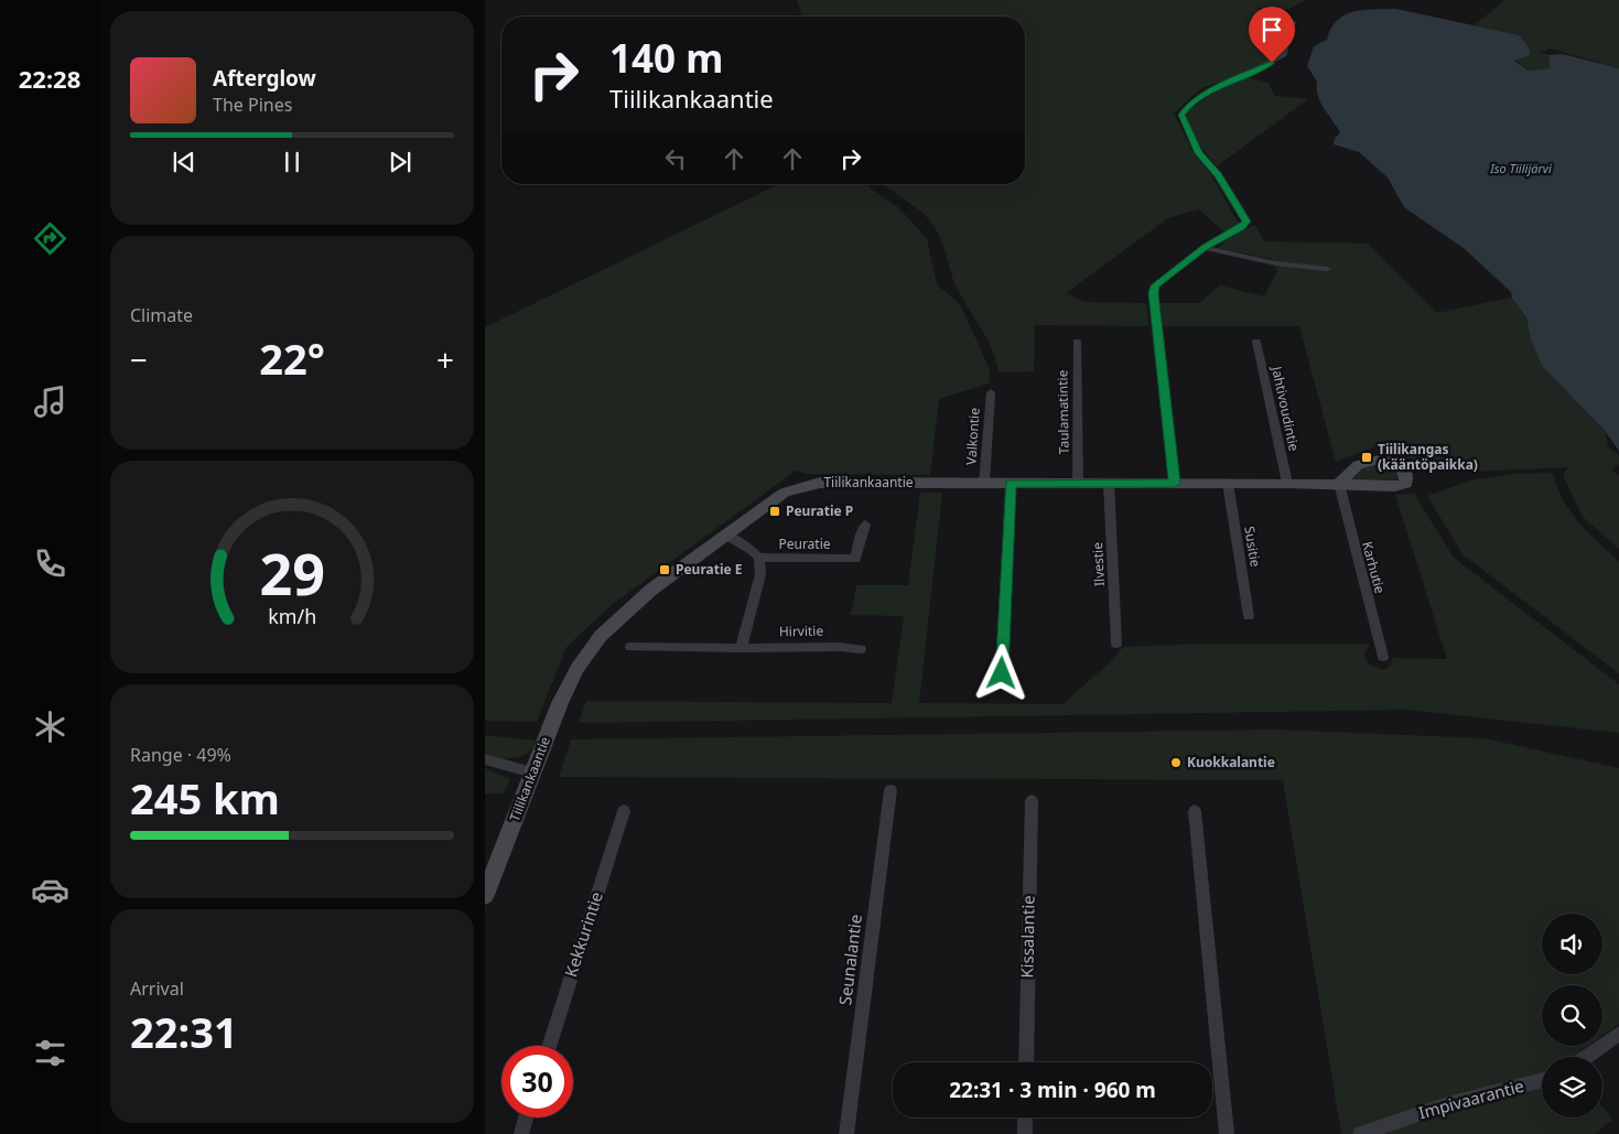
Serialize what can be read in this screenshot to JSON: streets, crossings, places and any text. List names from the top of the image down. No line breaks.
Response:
{"streets":{"street":["Jahtivoudintie","Taulamatintie","Valkontie","Tiilikankaantie","Peuratie","Susitie","Ilvestie","Karhutie","Hirvitie","Kekkurintie","Kissalantie","Seunalantie","Impivaarantie"]},"crossings":[["Jahtivoudintie","Tiilikankaantie"],["Taulamatintie","Tiilikankaantie"],["Valkontie","Tiilikankaantie"],["Tiilikankaantie","Peuratie"],["Tiilikankaantie","Susitie"],["Tiilikankaantie","Ilvestie"],["Tiilikankaantie","Karhutie"]],"water":["Iso Tiilijärvi"],"places":{"transit":["Tiilikangas (kääntöpaikka)","Peuratie P","Peuratie E"],"other":["Kuokkalantie"]},"page":{"tabs":"22:28","turn":["140 m","Tiilikankaantie"],"song":["Afterglow","The Pines"],"tile":["Climate",["Range · 49%","245 km"],["Arrival","22:31"]],"heat":["−","22°","+"],"limit":"30","trip":"22:31 · 3 min · 960 m","gauge":["29","km/h"]}}
